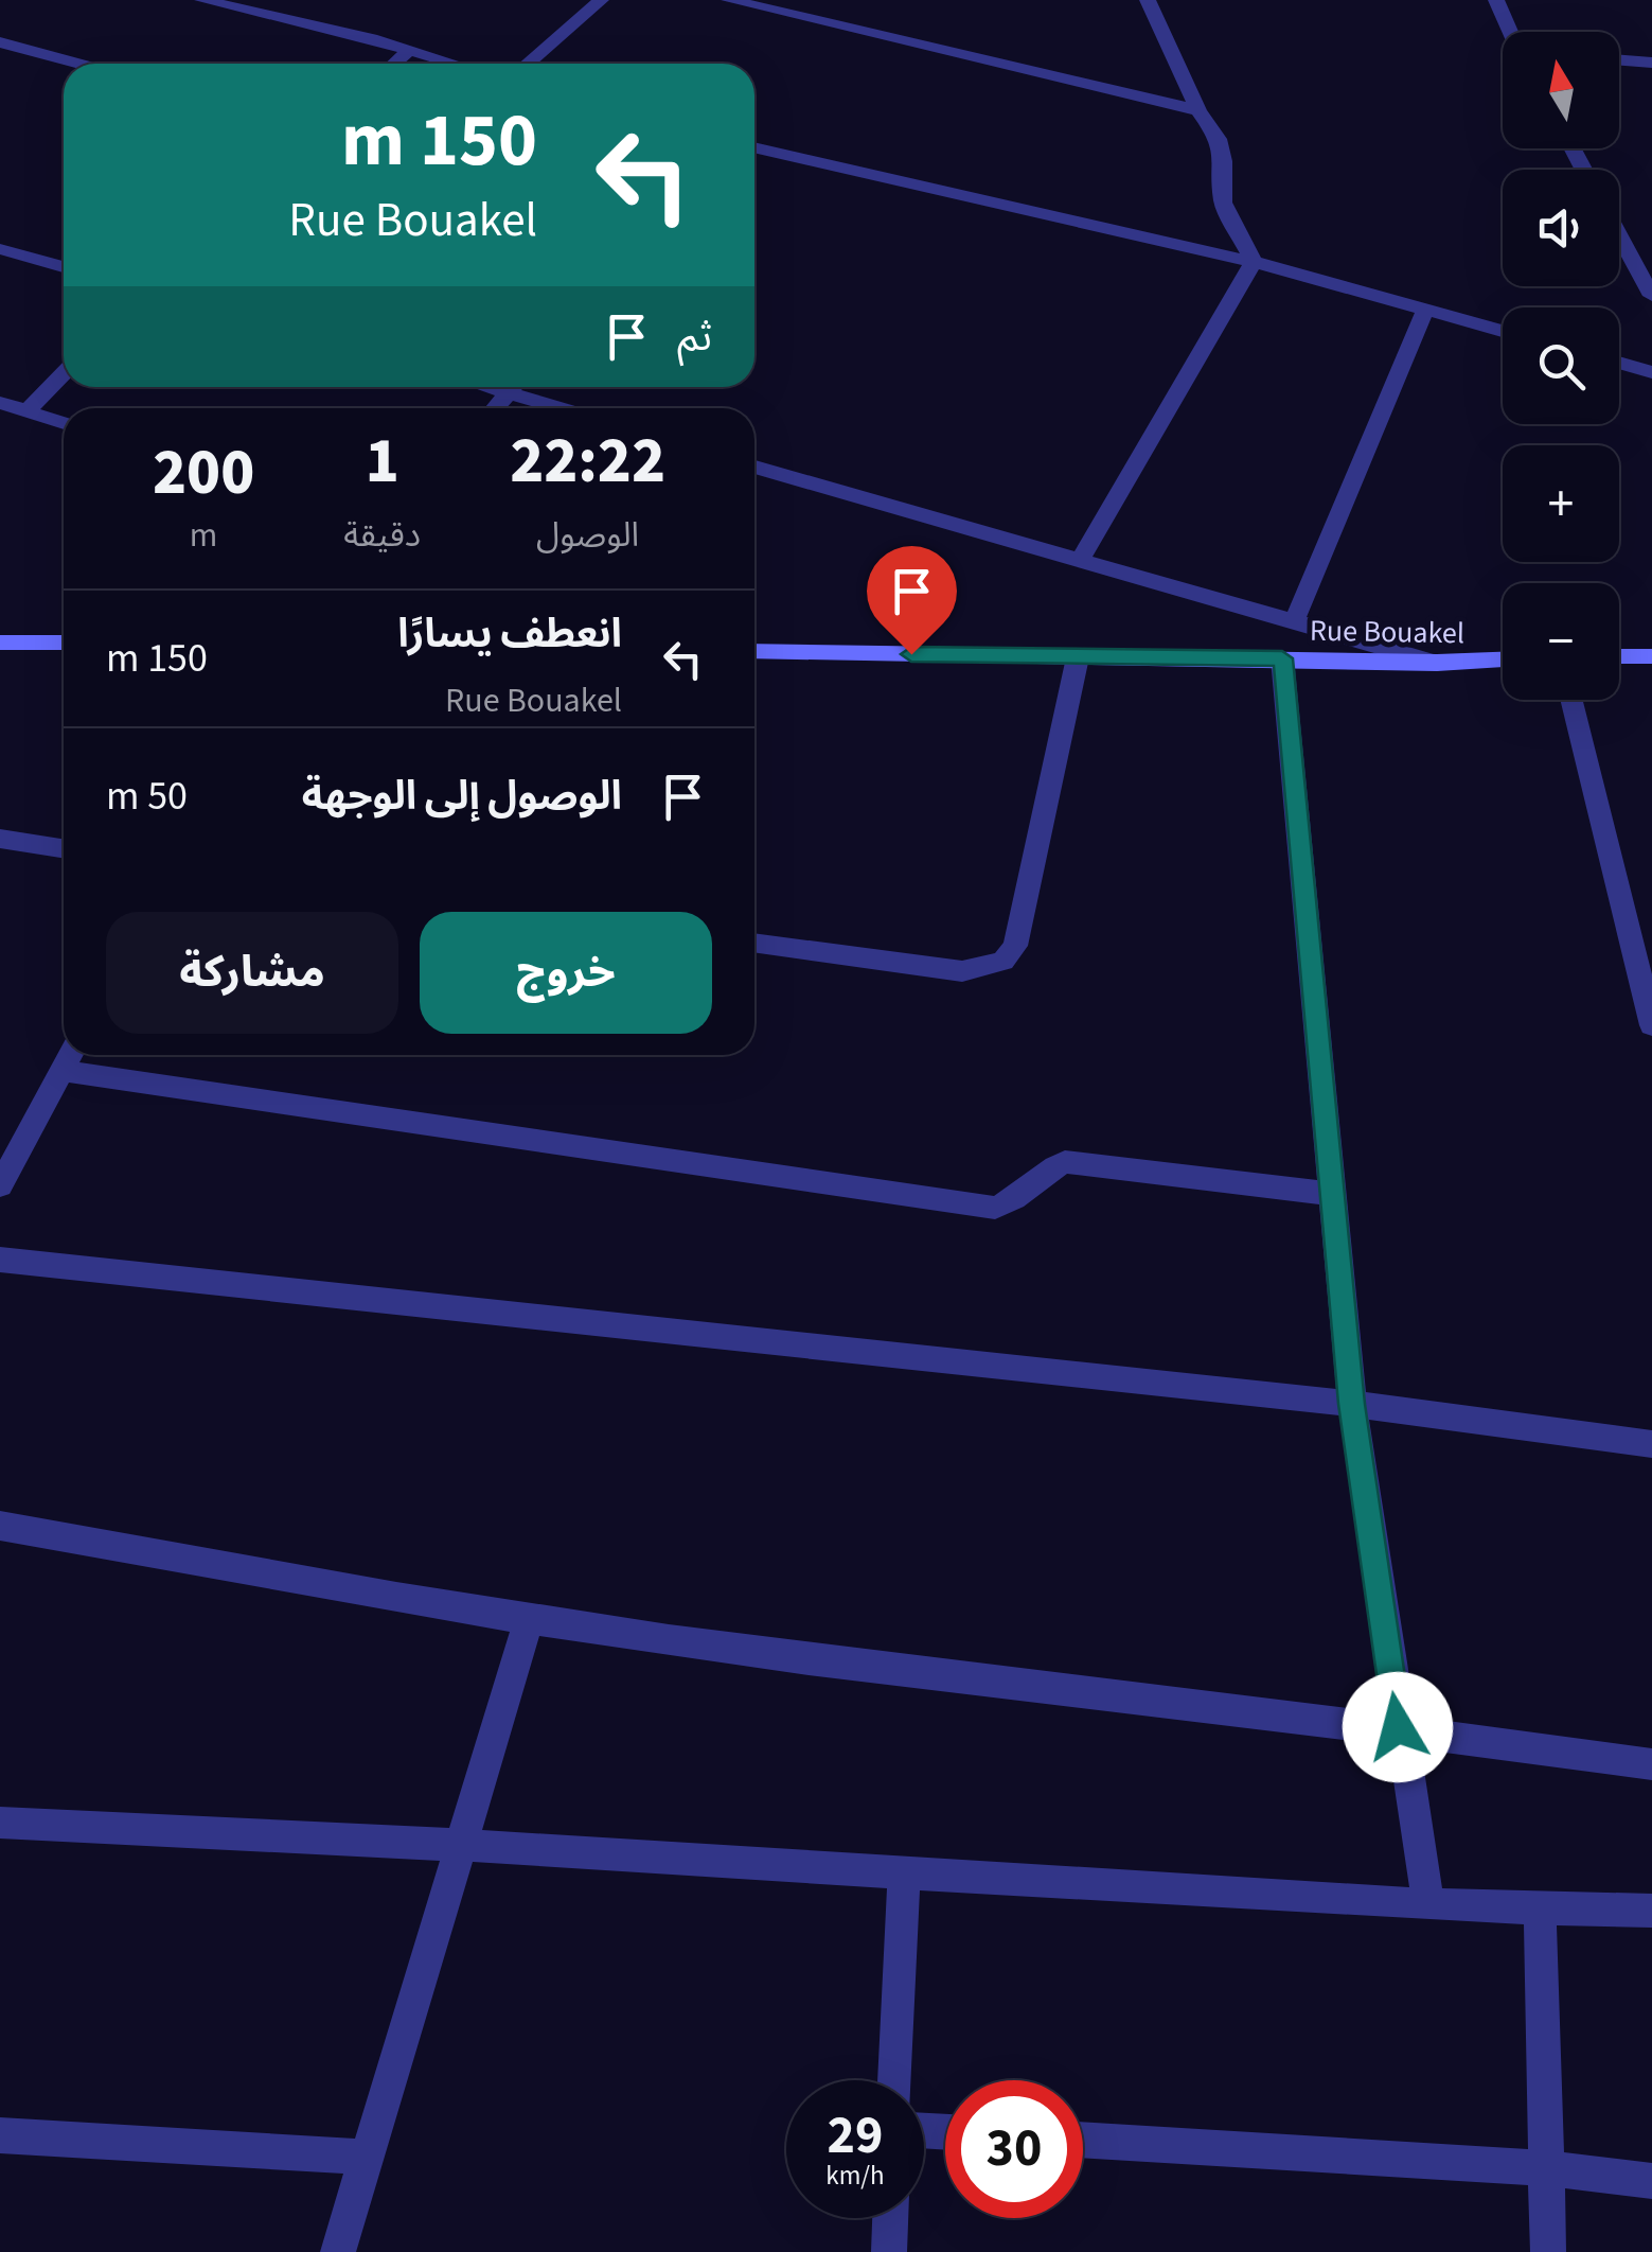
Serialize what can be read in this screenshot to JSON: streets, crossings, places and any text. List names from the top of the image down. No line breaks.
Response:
{"streets":{"main road":["Rue Bouakel"]},"north":"top","page":{"map_buttons":["+","−"],"turn":["150 m","Rue Bouakel"],"then":"ثم","eta":["22:22","الوصول","1","دقيقة","200","m"],"list":[{"name":"انعطف يسارًا","note":"Rue Bouakel","value":"150 m"},{"name":"الوصول إلى الوجهة","value":"50 m"}],"buttons":["خروج","مشاركة"],"speed":"29 km/h","limit":"30"}}
